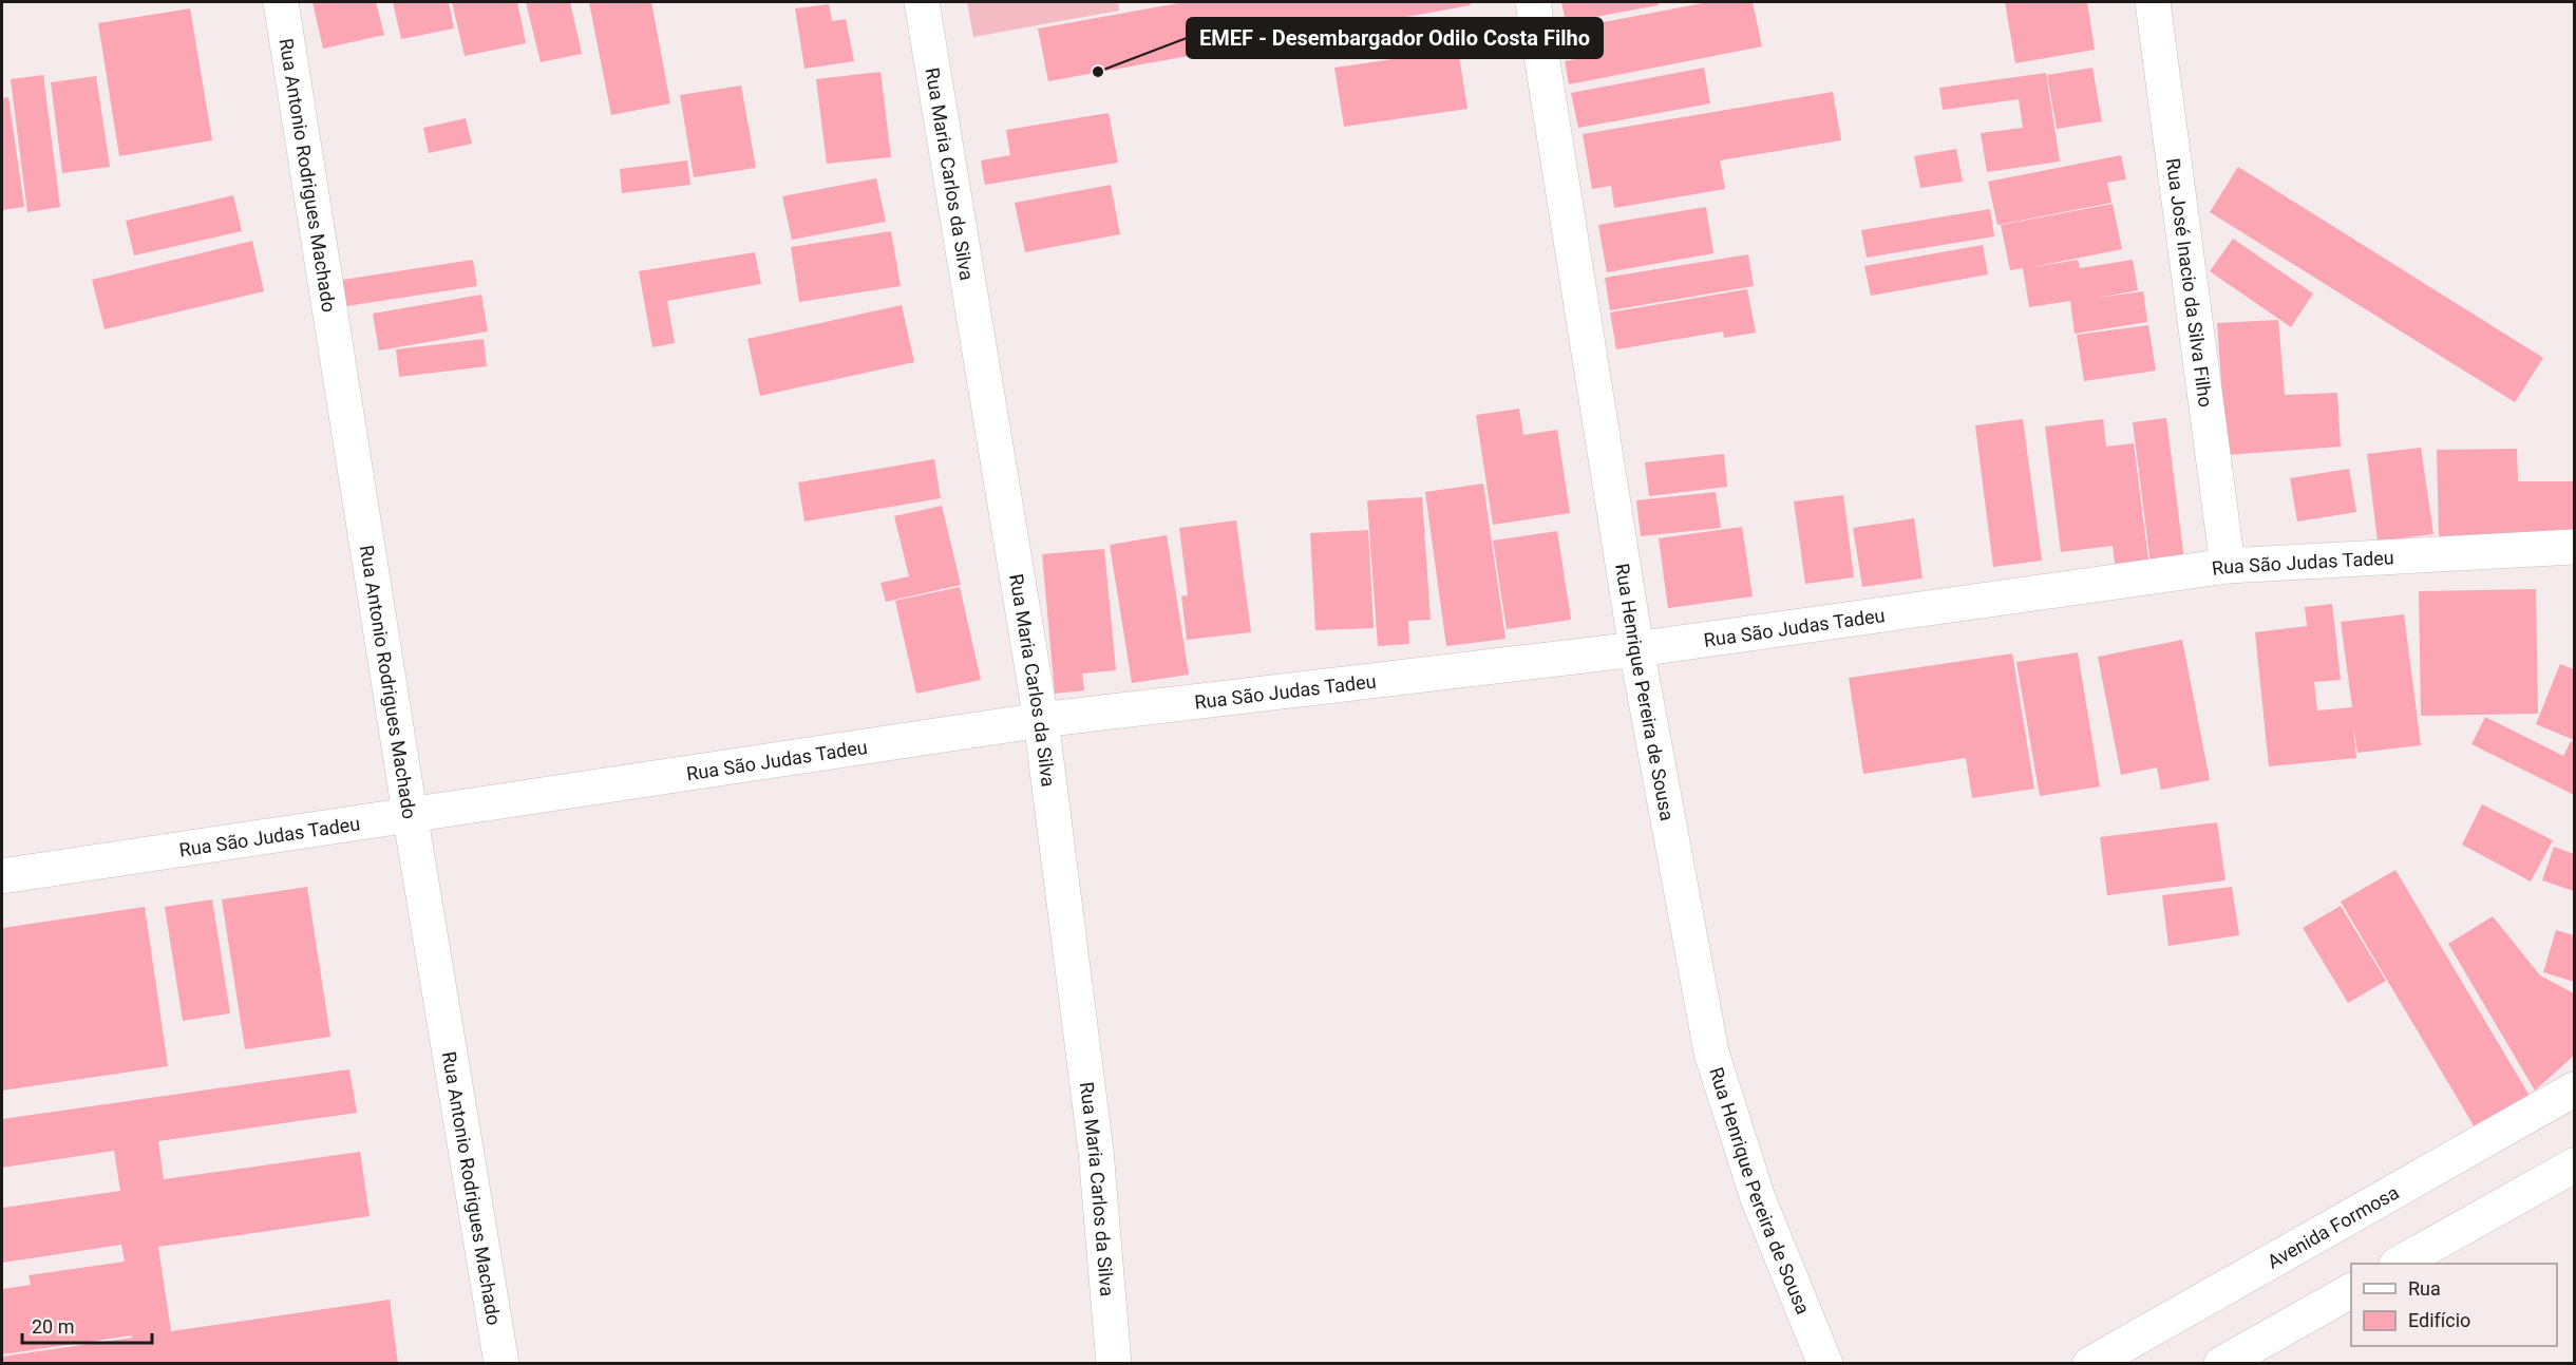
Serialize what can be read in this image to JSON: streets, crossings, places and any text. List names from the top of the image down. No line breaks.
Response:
{"streets":{"street":["Rua Maria Carlos da Silva","Rua Antonio Rodrigues Machado","Rua José Inacio da Silva Filho","Rua São Judas Tadeu","Rua Henrique Pereira de Sousa","Avenida Formosa"]},"crossings":[["Rua Maria Carlos da Silva","Rua São Judas Tadeu"],["Rua Antonio Rodrigues Machado","Rua São Judas Tadeu"],["Rua José Inacio da Silva Filho","Rua São Judas Tadeu"],["Rua São Judas Tadeu","Rua Henrique Pereira de Sousa"]],"places":["EMEF - Desembargador Odilo Costa Filho"],"legend":["Rua","Edifício"],"scale_bar":"20 m"}
